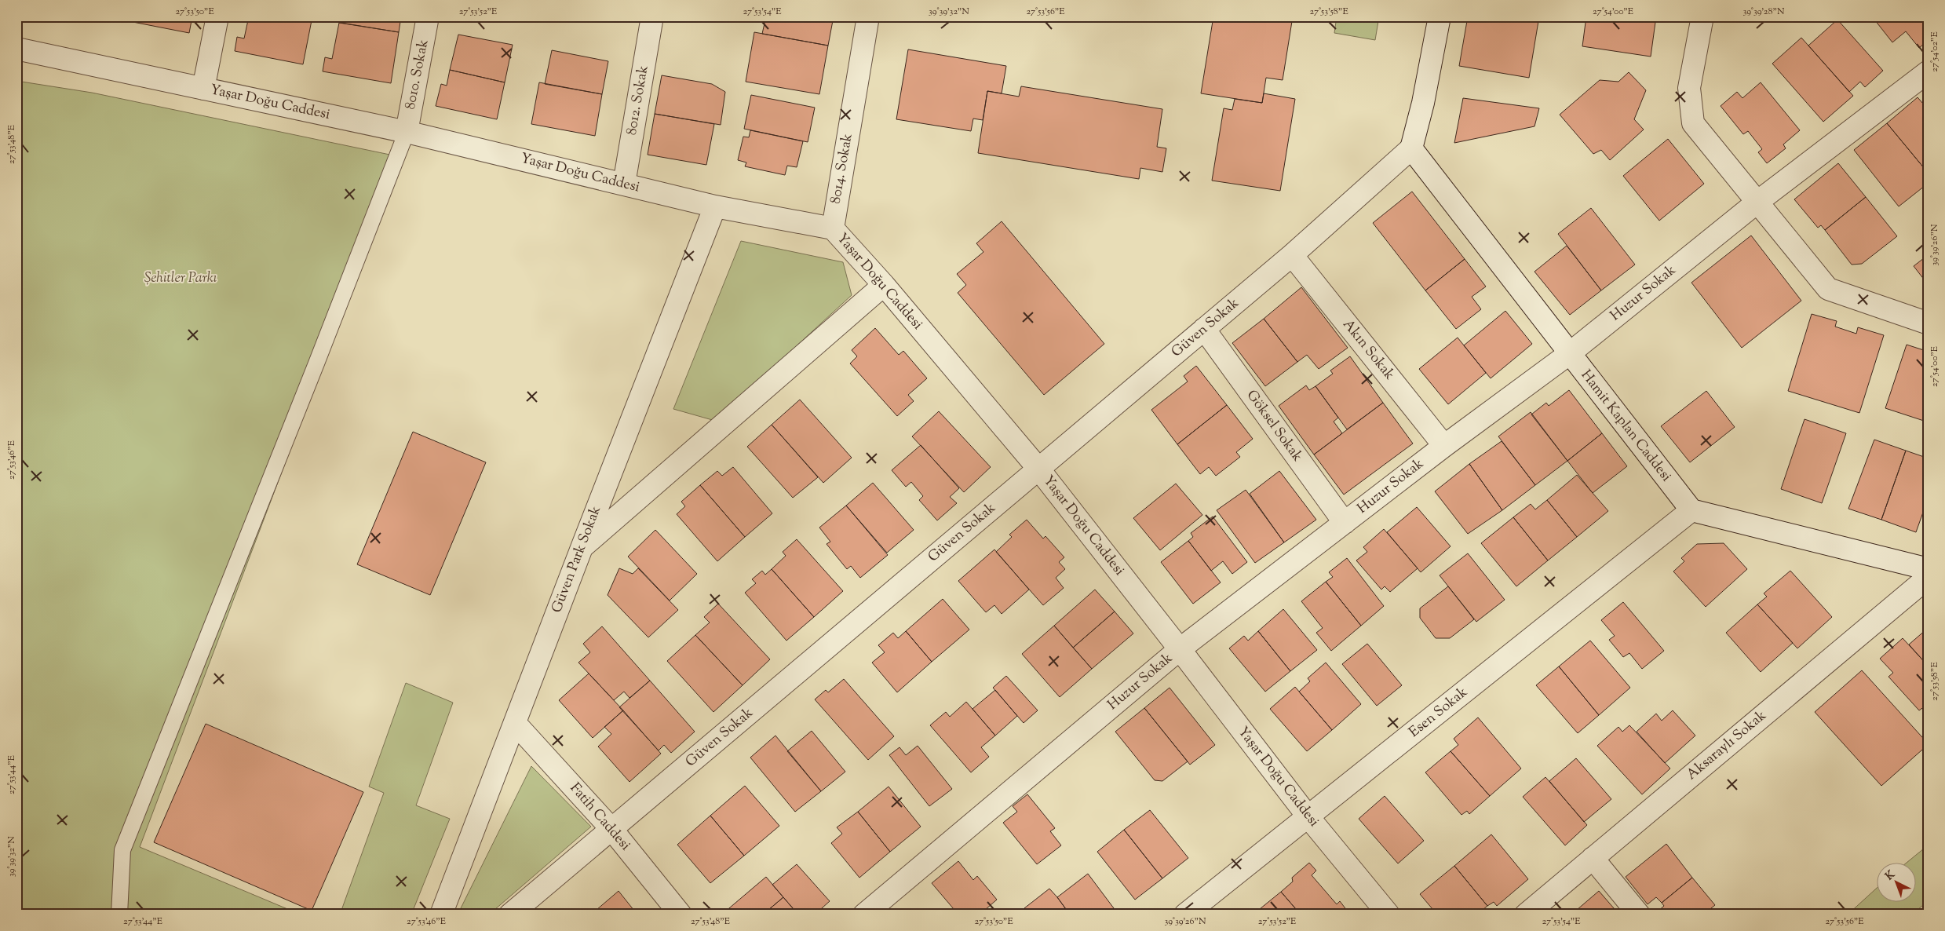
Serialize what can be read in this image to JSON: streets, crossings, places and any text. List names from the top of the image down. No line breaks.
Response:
{"streets":{"street":["8010. Sokak","8012. Sokak","Yaşar Doğu Caddesi","8014. Sokak","Huzur Sokak","Güven Sokak","Akın Sokak","Göksel Sokak","Hamit Kaplan Caddesi","Güven Park Sokak","Esen Sokak","Aksaraylı Sokak","Fatih Caddesi"]},"crossings":[["8010. Sokak","Yaşar Doğu Caddesi"],["8012. Sokak","Yaşar Doğu Caddesi"],["Yaşar Doğu Caddesi","8014. Sokak"],["Yaşar Doğu Caddesi","Huzur Sokak"],["Yaşar Doğu Caddesi","Güven Sokak"],["Yaşar Doğu Caddesi","Güven Park Sokak"],["Yaşar Doğu Caddesi","Esen Sokak"],["Huzur Sokak","Akın Sokak"],["Huzur Sokak","Göksel Sokak"],["Huzur Sokak","Hamit Kaplan Caddesi"],["Güven Sokak","Akın Sokak"],["Güven Sokak","Göksel Sokak"],["Güven Sokak","Hamit Kaplan Caddesi"],["Güven Sokak","Fatih Caddesi"],["Hamit Kaplan Caddesi","Esen Sokak"],["Güven Park Sokak","Fatih Caddesi"]],"parks":["Şehitler Parkı"],"north":"top left","coordinates":["27°53'50\"E","27°53'52\"E","27°53'54\"E","39°39'32\"N","27°53'56\"E","27°53'58\"E","27°54'00\"E","39°39'28\"N","27°54'02\"E","27°53'48\"E","39°39'26\"N","27°53'46\"E","27°53'44\"E"]}
